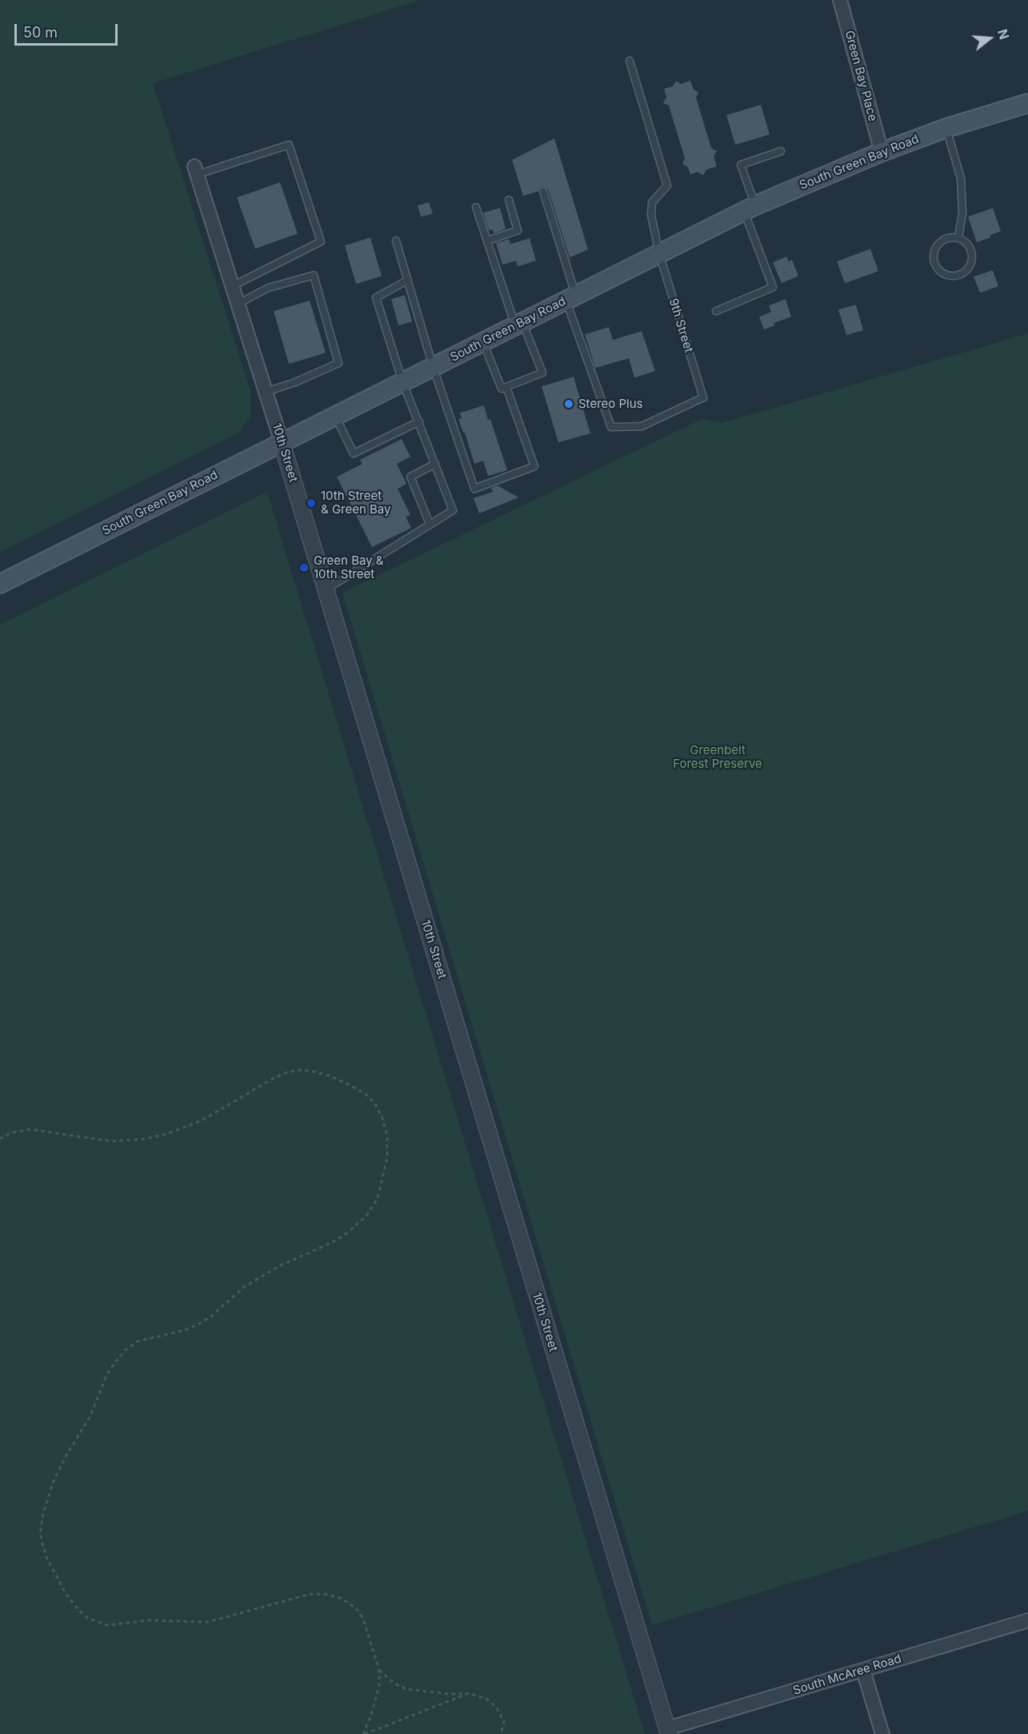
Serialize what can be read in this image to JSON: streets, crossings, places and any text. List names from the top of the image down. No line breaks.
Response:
{"streets":{"main road":["South Green Bay Road"],"street":["Green Bay Place","10th Street","South McAree Road"],"lane":["9th Street"]},"crossings":[["Green Bay Place","South Green Bay Road"],["South Green Bay Road","9th Street"],["South Green Bay Road","10th Street"],["10th Street","South McAree Road"]],"parks":["Greenbelt Forest Preserve"],"places":["Stereo Plus","10th Street & Green Bay","Green Bay & 10th Street"],"scale_bar":"50 m","north":"right"}
